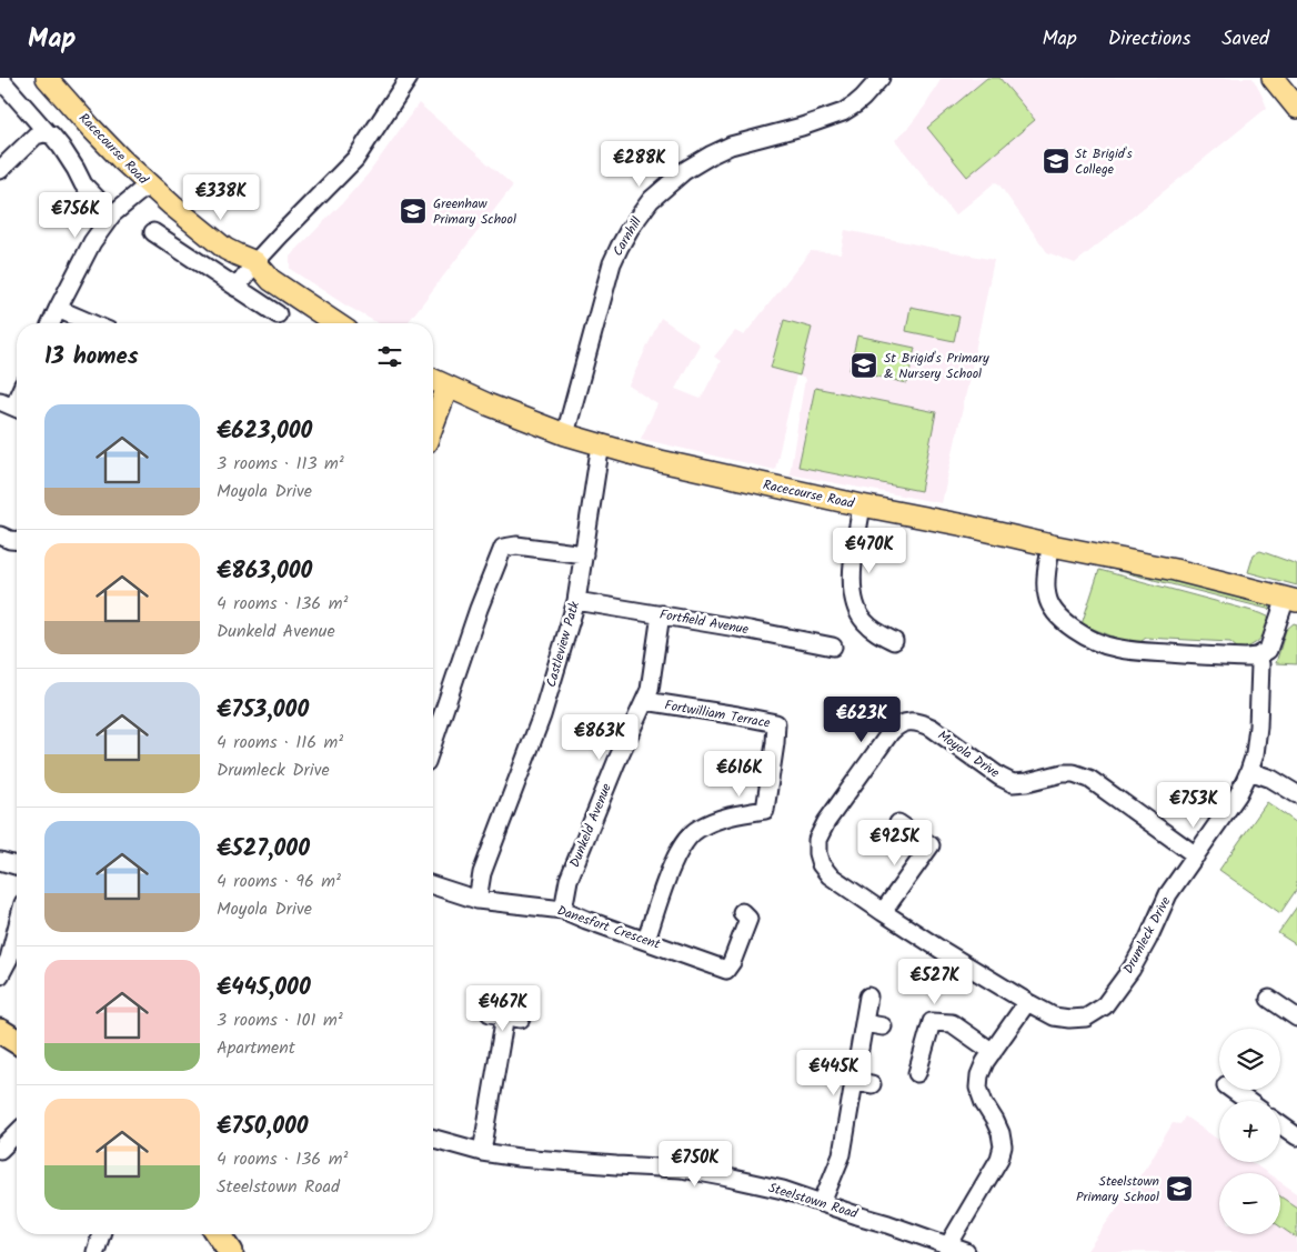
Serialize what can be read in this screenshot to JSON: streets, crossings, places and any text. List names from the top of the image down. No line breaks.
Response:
{"streets":{"main road":["Racecourse Road"],"street":["Carnhill","Fortfield Avenue","Castleview Patk","Fortwilliam Terrace","Moyola Drive","Dunkeld Avenue","Danesfort Crescent","Drumleck Drive","Steelstown Road"]},"crossings":[["Racecourse Road","Carnhill"],["Racecourse Road","Castleview Patk"],["Fortfield Avenue","Castleview Patk"],["Fortfield Avenue","Dunkeld Avenue"],["Castleview Patk","Danesfort Crescent"],["Fortwilliam Terrace","Dunkeld Avenue"],["Fortwilliam Terrace","Danesfort Crescent"],["Moyola Drive","Drumleck Drive"],["Dunkeld Avenue","Danesfort Crescent"]],"places":{"school or university":["St Brigid's College","Greenhaw Primary School","St Brigid's Primary & Nursery School","Steelstown Primary School"]},"page":{"header":"Map","nav":["Map","Directions","Saved"],"price":["€288K","€338K","€756K","€470K","€623K","€863K","€616K","€753K","€925K","€527K","€467K","€445K","€750K"],"heading":"13 homes","list":[{"name":"€623,000","note":"3 rooms · 113 m² · Moyola Drive"},{"name":"€863,000","note":"4 rooms · 136 m² · Dunkeld Avenue"},{"name":"€753,000","note":"4 rooms · 116 m² · Drumleck Drive"},{"name":"€527,000","note":"4 rooms · 96 m² · Moyola Drive"},{"name":"€445,000","note":"3 rooms · 101 m² · Apartment"},{"name":"€750,000","note":"4 rooms · 136 m² · Steelstown Road"}],"map_buttons":["+","−"]}}
